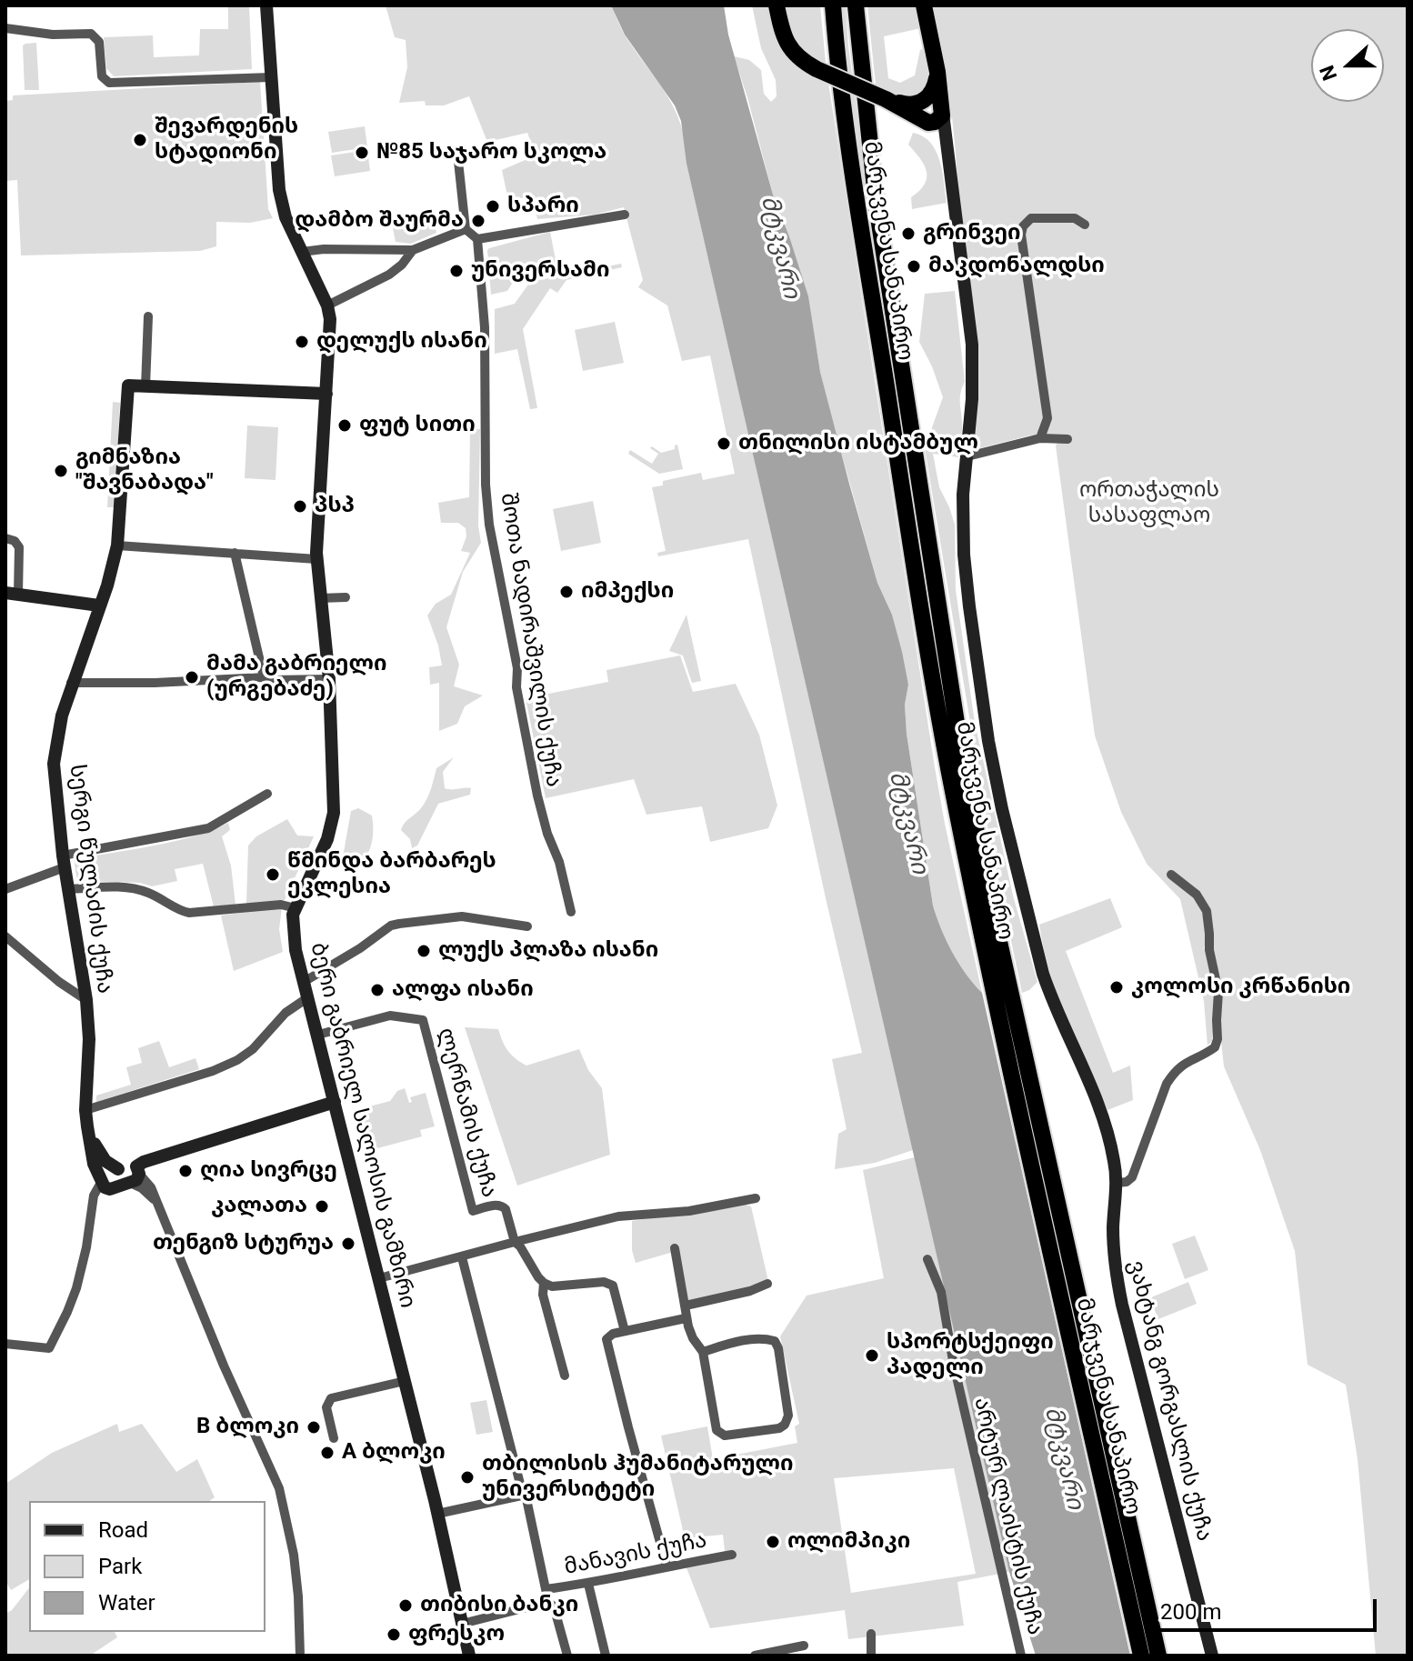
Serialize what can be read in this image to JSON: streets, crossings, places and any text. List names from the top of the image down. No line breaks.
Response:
{"streets":{"highway":["მარჯვენა სანაპირო"],"street":["შოთა ნადირაშვილის ქუჩა","სერგი წულაძის ქუჩა","ლერწამის ქუჩა","ბერი გაბრიელ სალოსის გამზირი","ვახტანგ გორგასლის ქუჩა","არტურ ლაისტის ქუჩა","მანავის ქუჩა"]},"crossings":[["ლერწამის ქუჩა","ბერი გაბრიელ სალოსის გამზირი"]],"water":["მტკვარი"],"parks":["ორთაჭალის სასაფლაო"],"places":["შევარდენის სტადიონი","№85 საჯარო სკოლა","სპარი","დამბო შაურმა","გრინვეი","მაკდონალდსი","უნივერსამი","დელუქს ისანი","ფუტ სითი","თნილისი ისტამბულ","გიმნაზია \"შავნაბადა\"","პსპ","იმპექსი","მამა გაბრიელი (ურგებაძე)","წმინდა ბარბარეს ეკლესია","ლუქს პლაზა ისანი","კოლოსი კრწანისი","ალფა ისანი","ღია სივრცე","კალათა","თენგიზ სტურუა","სპორტსქეიფი პადელი","B ბლოკი","A ბლოკი","თბილისის ჰუმანიტარული უნივერსიტეტი","ოლიმპიკი","თიბისი ბანკი","ფრესკო"],"legend":["Road","Park","Water"],"scale_bar":"200 m","north":"left"}
